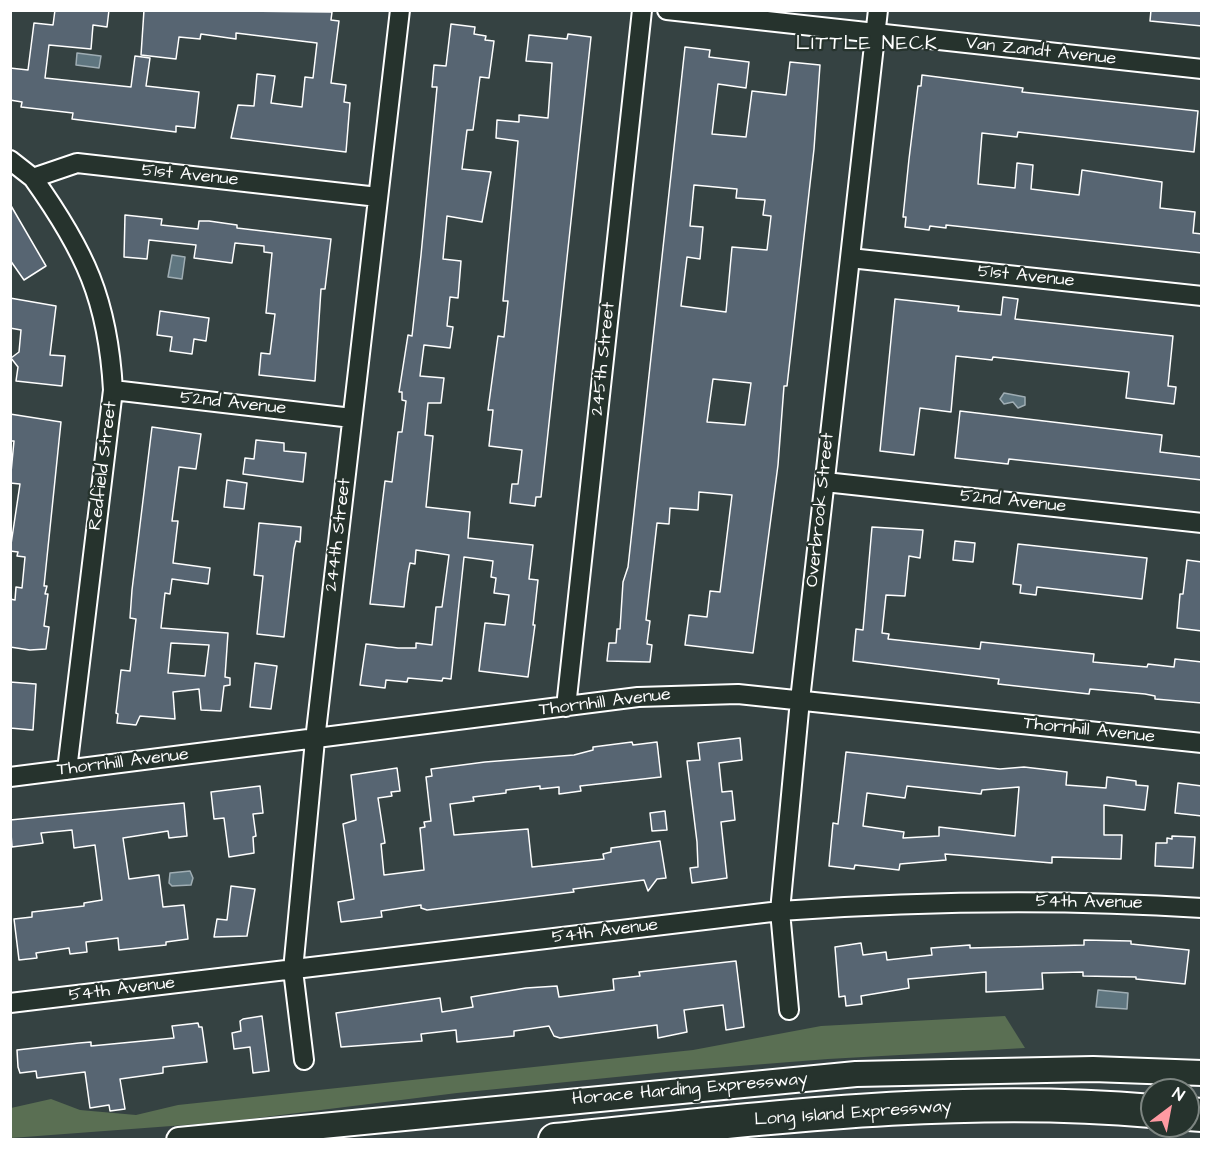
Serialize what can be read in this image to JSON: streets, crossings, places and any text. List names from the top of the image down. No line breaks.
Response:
{"streets":{"highway":["Long Island Expressway"],"main road":["Horace Harding Expressway"],"street":["Van Zandt Avenue","51st Avenue","245th Street","52nd Avenue","Redfield Street","Overbrook Street","244th Street","Thornhill Avenue","54th Avenue"]},"crossings":[["Van Zandt Avenue","Overbrook Street"],["51st Avenue","Redfield Street"],["51st Avenue","Overbrook Street"],["51st Avenue","244th Street"],["245th Street","Thornhill Avenue"],["52nd Avenue","Redfield Street"],["52nd Avenue","Overbrook Street"],["52nd Avenue","244th Street"],["Redfield Street","Thornhill Avenue"],["Overbrook Street","Thornhill Avenue"],["Overbrook Street","54th Avenue"],["244th Street","Thornhill Avenue"],["244th Street","54th Avenue"]],"districts":["LITTLE NECK"],"north":"top right"}
